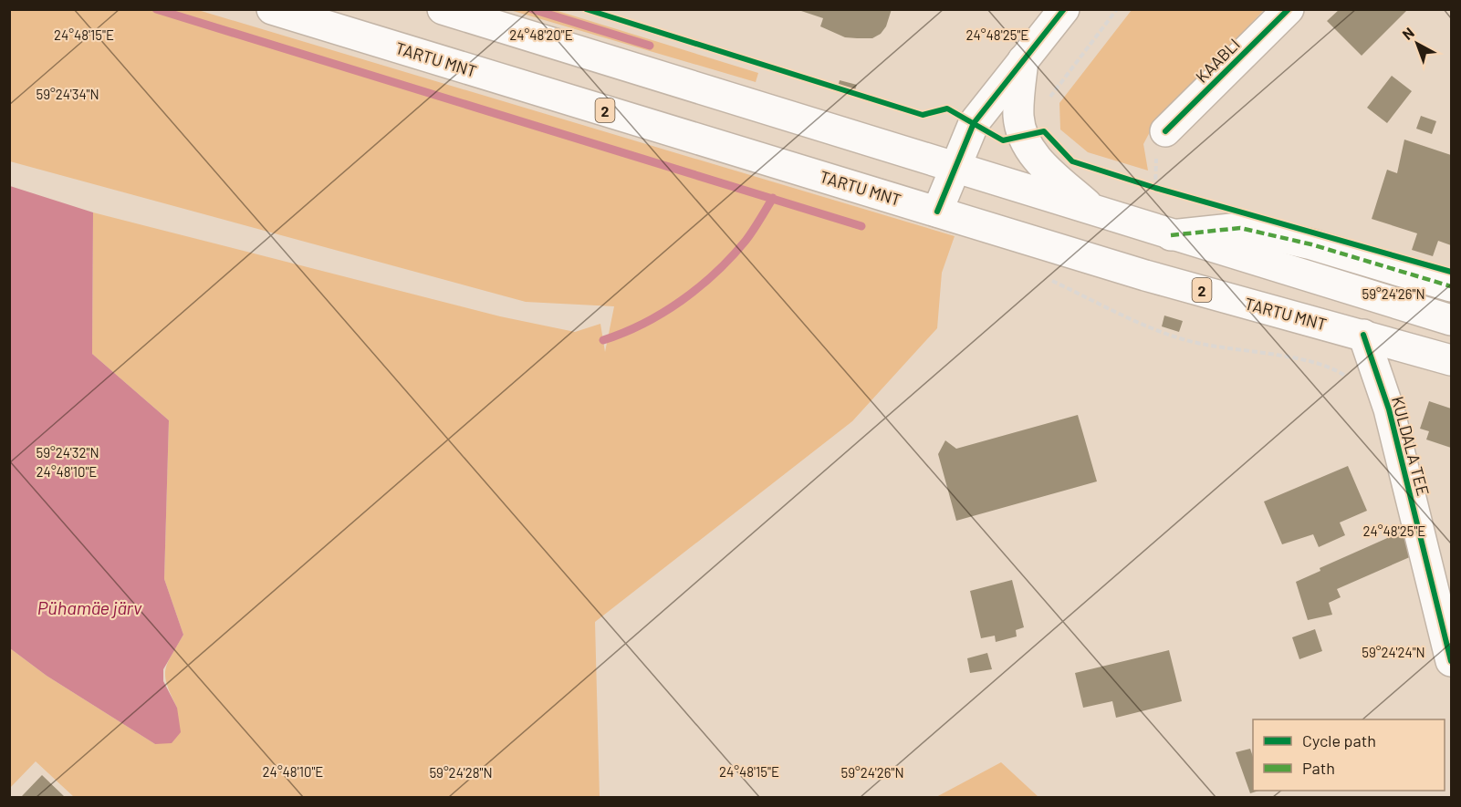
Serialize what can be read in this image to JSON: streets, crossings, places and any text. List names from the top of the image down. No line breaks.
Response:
{"streets":{"main road":["TARTU MNT","KAABLI","2","KULDALA TEE"]},"crossings":[["TARTU MNT","KULDALA TEE"]],"water":["Pühamäe järv"],"legend":["Cycle path","Path"],"north":"top left","coordinates":["24°48'15\"E","24°48'20\"E","24°48'25\"E","59°24'34\"N","59°24'26\"N","59°24'32\"N","24°48'10\"E","59°24'24\"N","59°24'28\"N"]}
